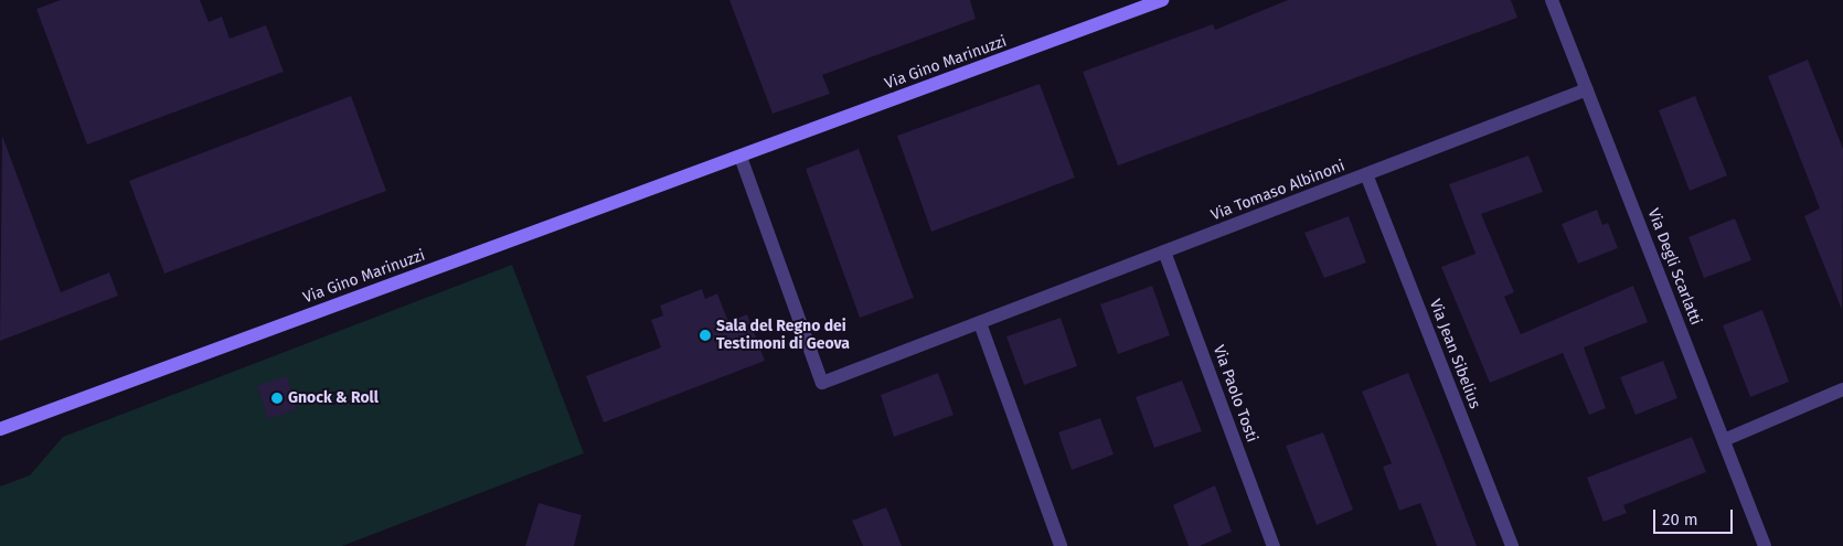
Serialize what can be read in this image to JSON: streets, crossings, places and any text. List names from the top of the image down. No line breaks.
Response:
{"streets":{"street":["Via Gino Marinuzzi","Via Tomaso Albinoni","Via Degli Scarlatti","Via Jean Sibelius","Via Paolo Tosti"]},"crossings":[["Via Gino Marinuzzi","Via Tomaso Albinoni"],["Via Tomaso Albinoni","Via Degli Scarlatti"],["Via Tomaso Albinoni","Via Jean Sibelius"],["Via Tomaso Albinoni","Via Paolo Tosti"]],"places":["Sala del Regno dei Testimoni di Geova","Gnock & Roll"],"scale_bar":"20 m"}
